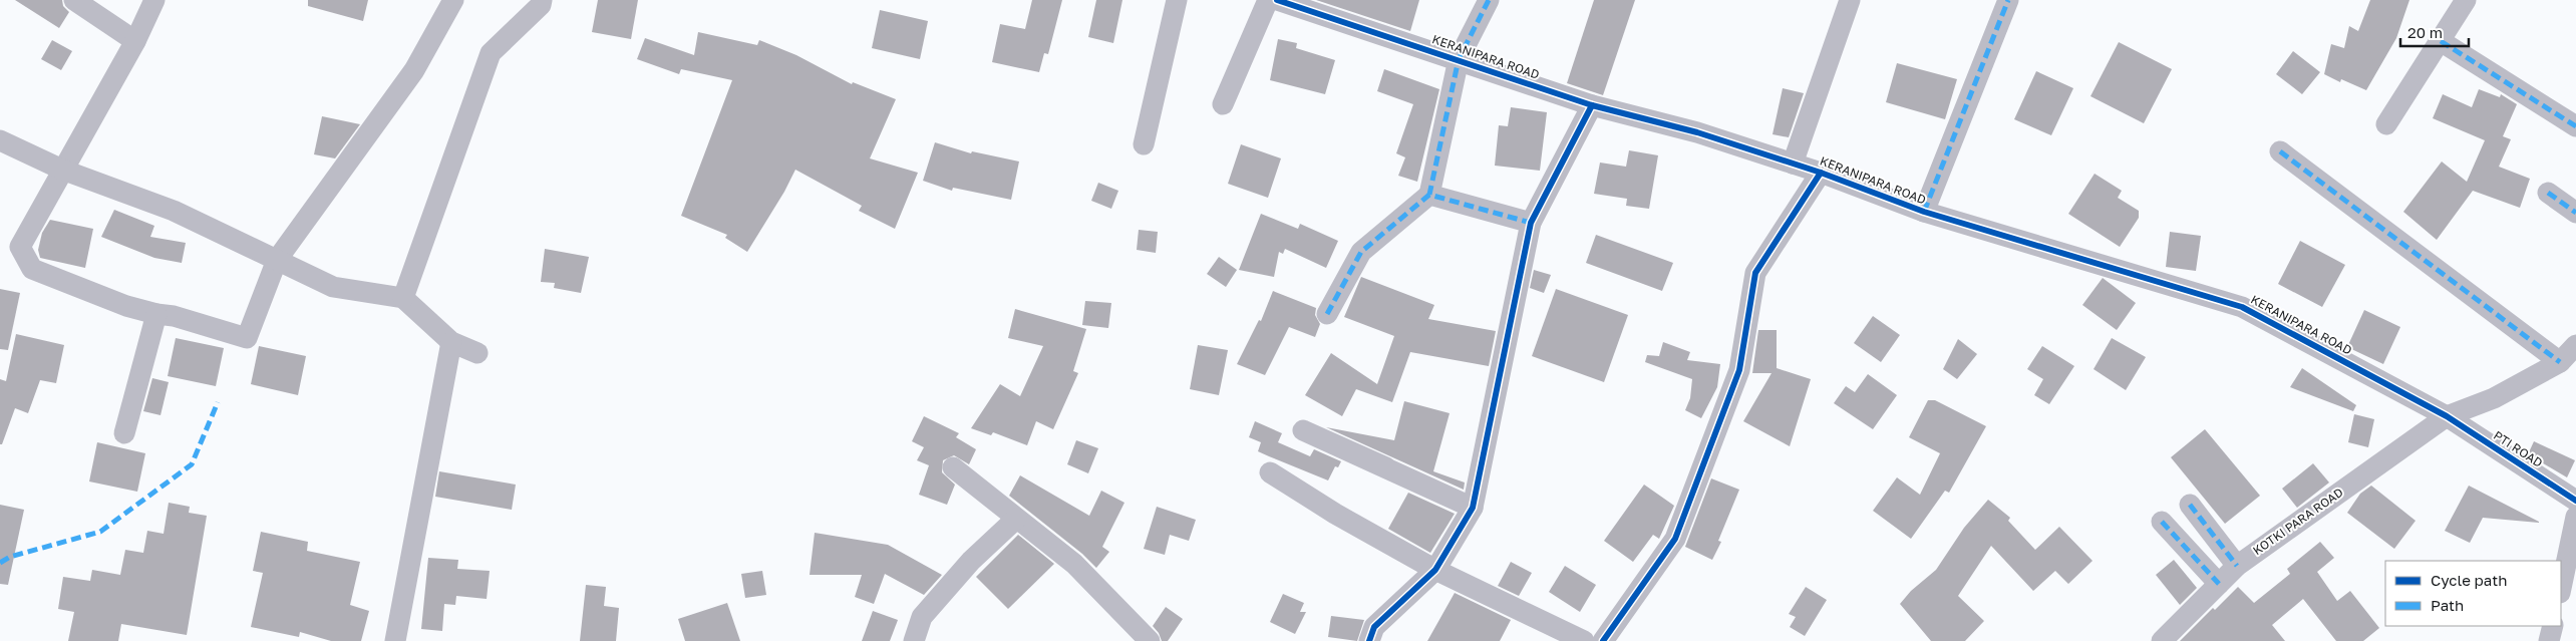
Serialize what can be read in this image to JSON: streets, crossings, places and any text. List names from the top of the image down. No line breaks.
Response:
{"streets":{"street":["KERANIPARA ROAD","PTI ROAD","KOTKI PARA ROAD"]},"crossings":[["KERANIPARA ROAD","PTI ROAD"],["KERANIPARA ROAD","KOTKI PARA ROAD"],["PTI ROAD","KOTKI PARA ROAD"]],"legend":["Cycle path","Path"],"scale_bar":"20 m"}
